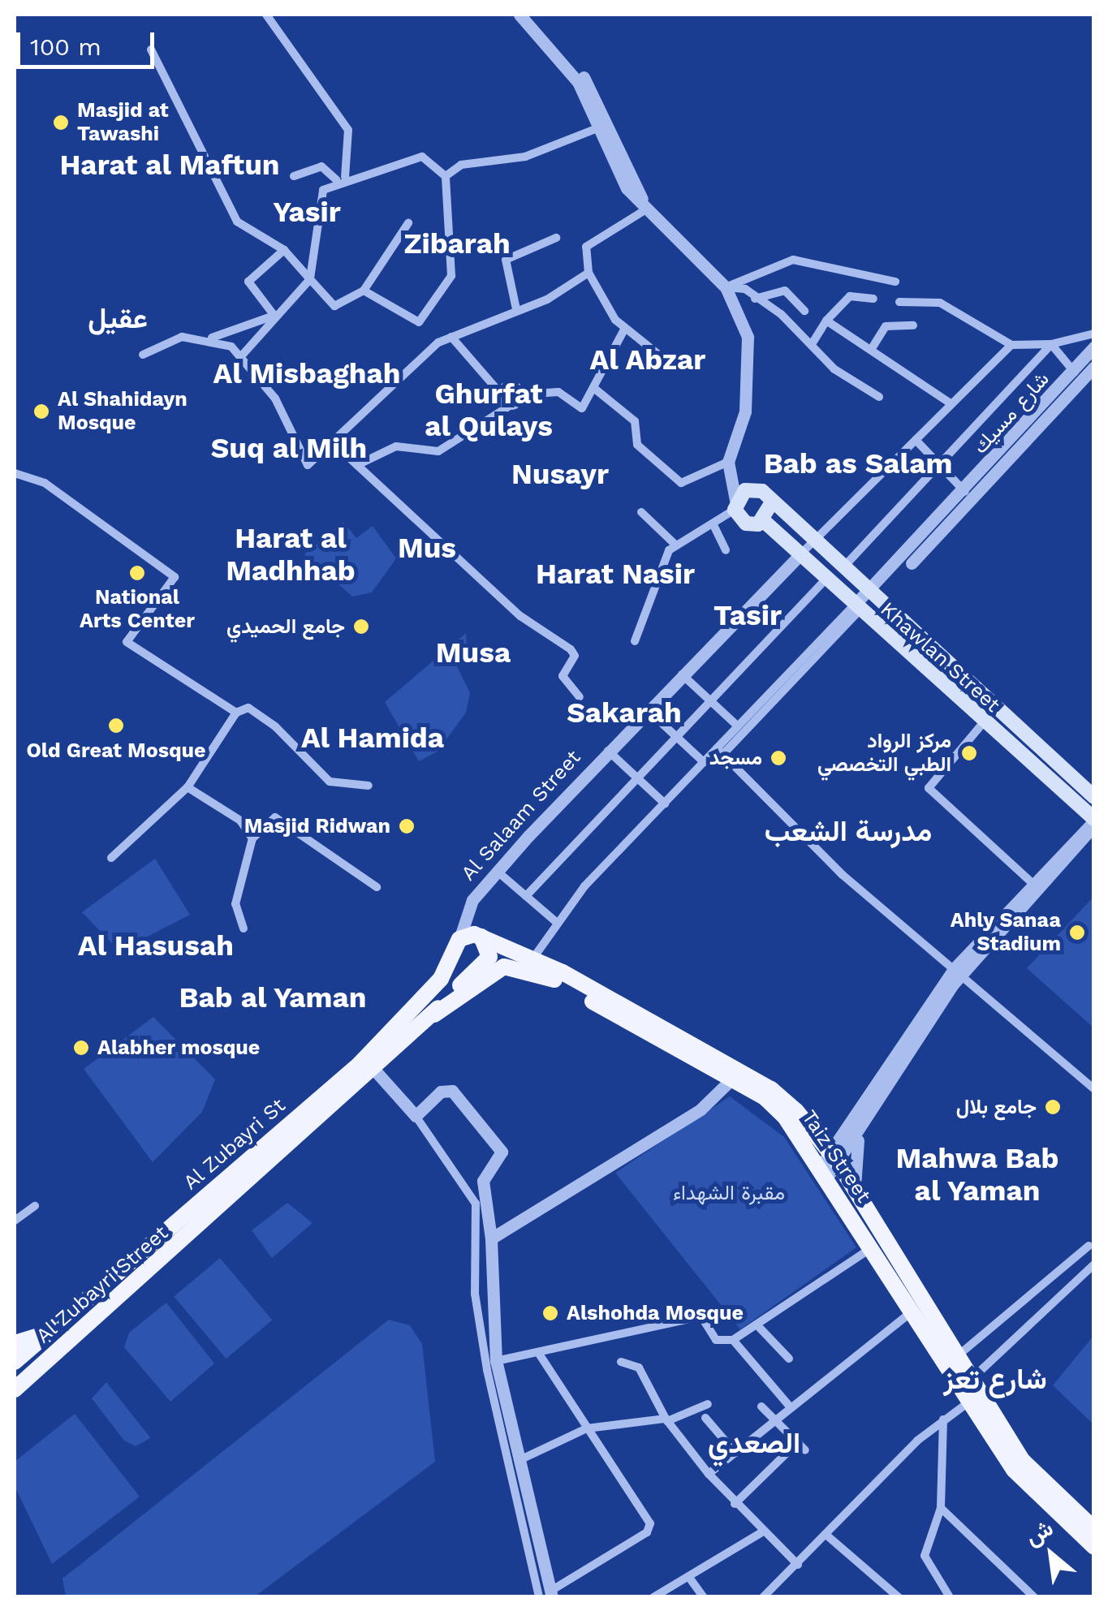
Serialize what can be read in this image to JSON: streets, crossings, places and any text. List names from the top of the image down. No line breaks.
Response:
{"streets":{"main road":["Khawlan Street","Al Zubayri St","Taiz Street","Al Zubayri Street"],"street":["شارع مسيك","Al Salaam Street"]},"crossings":[["شارع مسيك","Khawlan Street"],["Khawlan Street","Al Salaam Street"],["Al Salaam Street","Al Zubayri St"],["Taiz Street","Al Zubayri Street"]],"districts":["Harat al Maftun","Yasir","Zibarah","عقيل","Al Abzar","Al Misbaghah","Ghurfat al Qulays","Suq al Milh","Bab as Salam","Nusayr","Harat al Madhhab","Mus","Harat Nasir","Tasir","Musa","Sakarah","Al Hamida","مدرسة الشعب","Al Hasusah","Bab al Yaman","Mahwa Bab al Yaman","شارع تعز","الصعدي"],"parks":["مقبرة الشهداء"],"places":["Masjid at Tawashi","Al Shahidayn Mosque","National Arts Center","جامع الحميدي","Old Great Mosque","مركز الرواد الطبي التخصصي","مسجد","Masjid Ridwan","Ahly Sanaa Stadium","Alabher mosque","جامع بلال","Alshohda Mosque"],"scale_bar":"100 m","north":"top left"}
